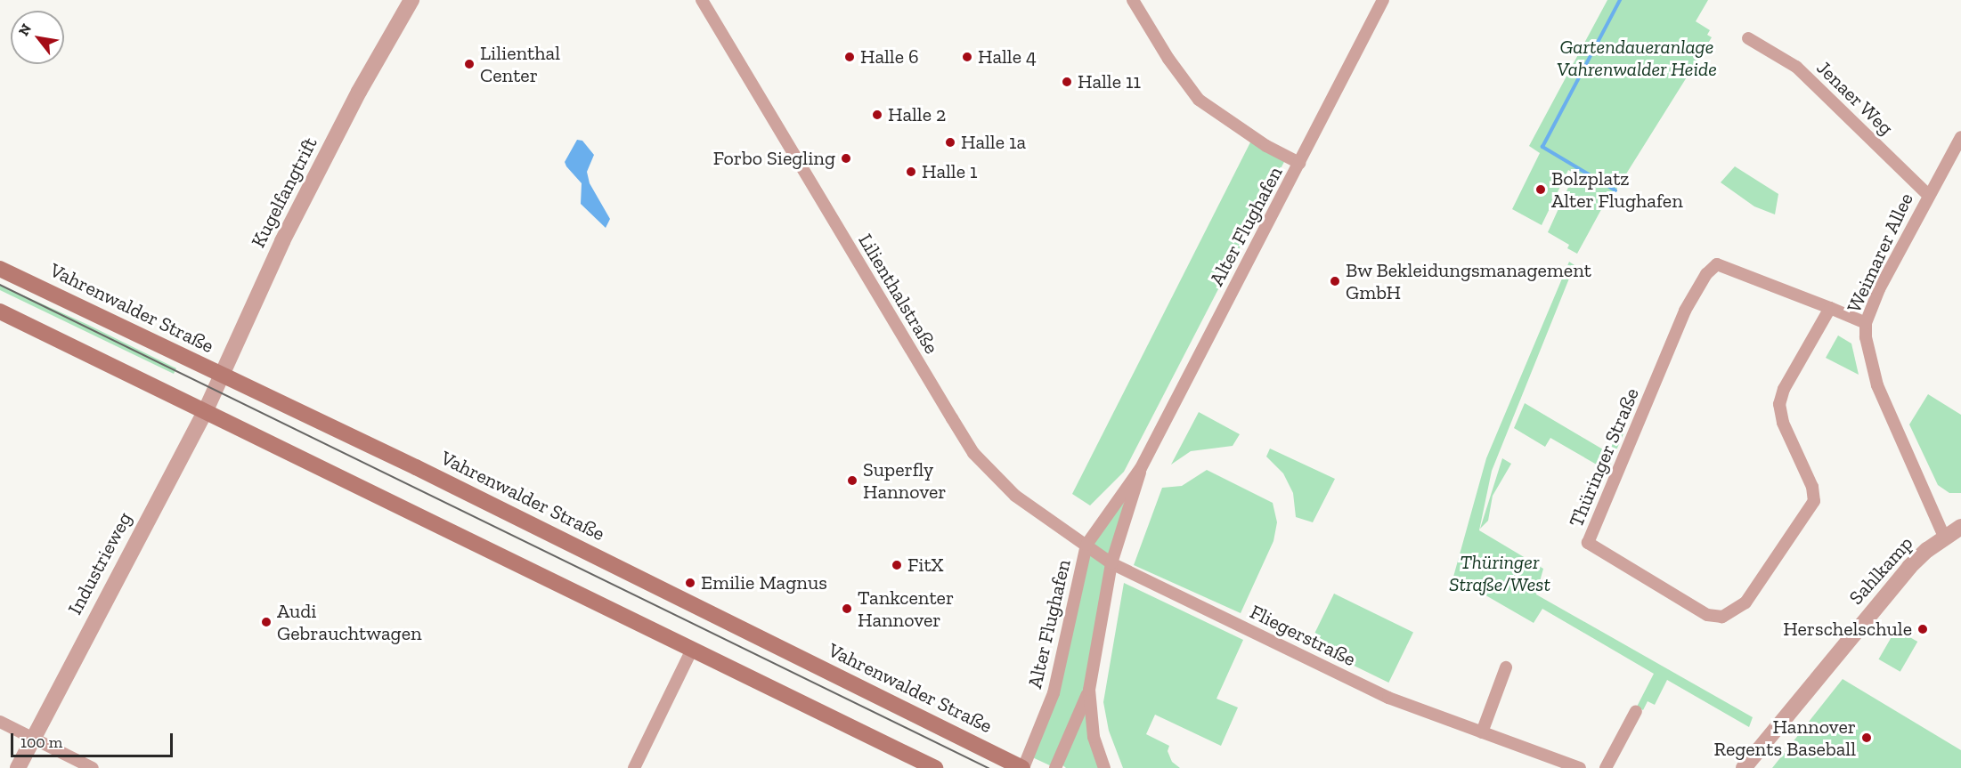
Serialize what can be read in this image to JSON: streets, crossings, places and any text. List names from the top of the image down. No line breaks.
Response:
{"streets":{"main road":["Vahrenwalder Straße"],"street":["Jenaer Weg","Kugelfangtrift","Alter Flughafen","Weimarer Allee","Lilienthalstraße","Thüringer Straße","Industrieweg","Sahlkamp","Fliegerstraße"]},"crossings":[["Jenaer Weg","Weimarer Allee"],["Kugelfangtrift","Vahrenwalder Straße"],["Kugelfangtrift","Industrieweg"],["Alter Flughafen","Lilienthalstraße"],["Alter Flughafen","Vahrenwalder Straße"],["Alter Flughafen","Fliegerstraße"],["Weimarer Allee","Thüringer Straße"],["Weimarer Allee","Sahlkamp"],["Lilienthalstraße","Fliegerstraße"]],"parks":["Gartendaueranlage Vahrenwalder Heide","Thüringer Straße/West"],"places":["Halle 6","Halle 4","Lilienthal Center","Halle 11","Halle 2","Halle 1a","Forbo Siegling","Halle 1","Bolzplatz Alter Flughafen","Bw Bekleidungsmanagement GmbH","Superfly Hannover","FitX","Emilie Magnus","Tankcenter Hannover","Audi Gebrauchtwagen","Herschelschule","Hannover Regents Baseball"],"scale_bar":"100 m","north":"top left"}
